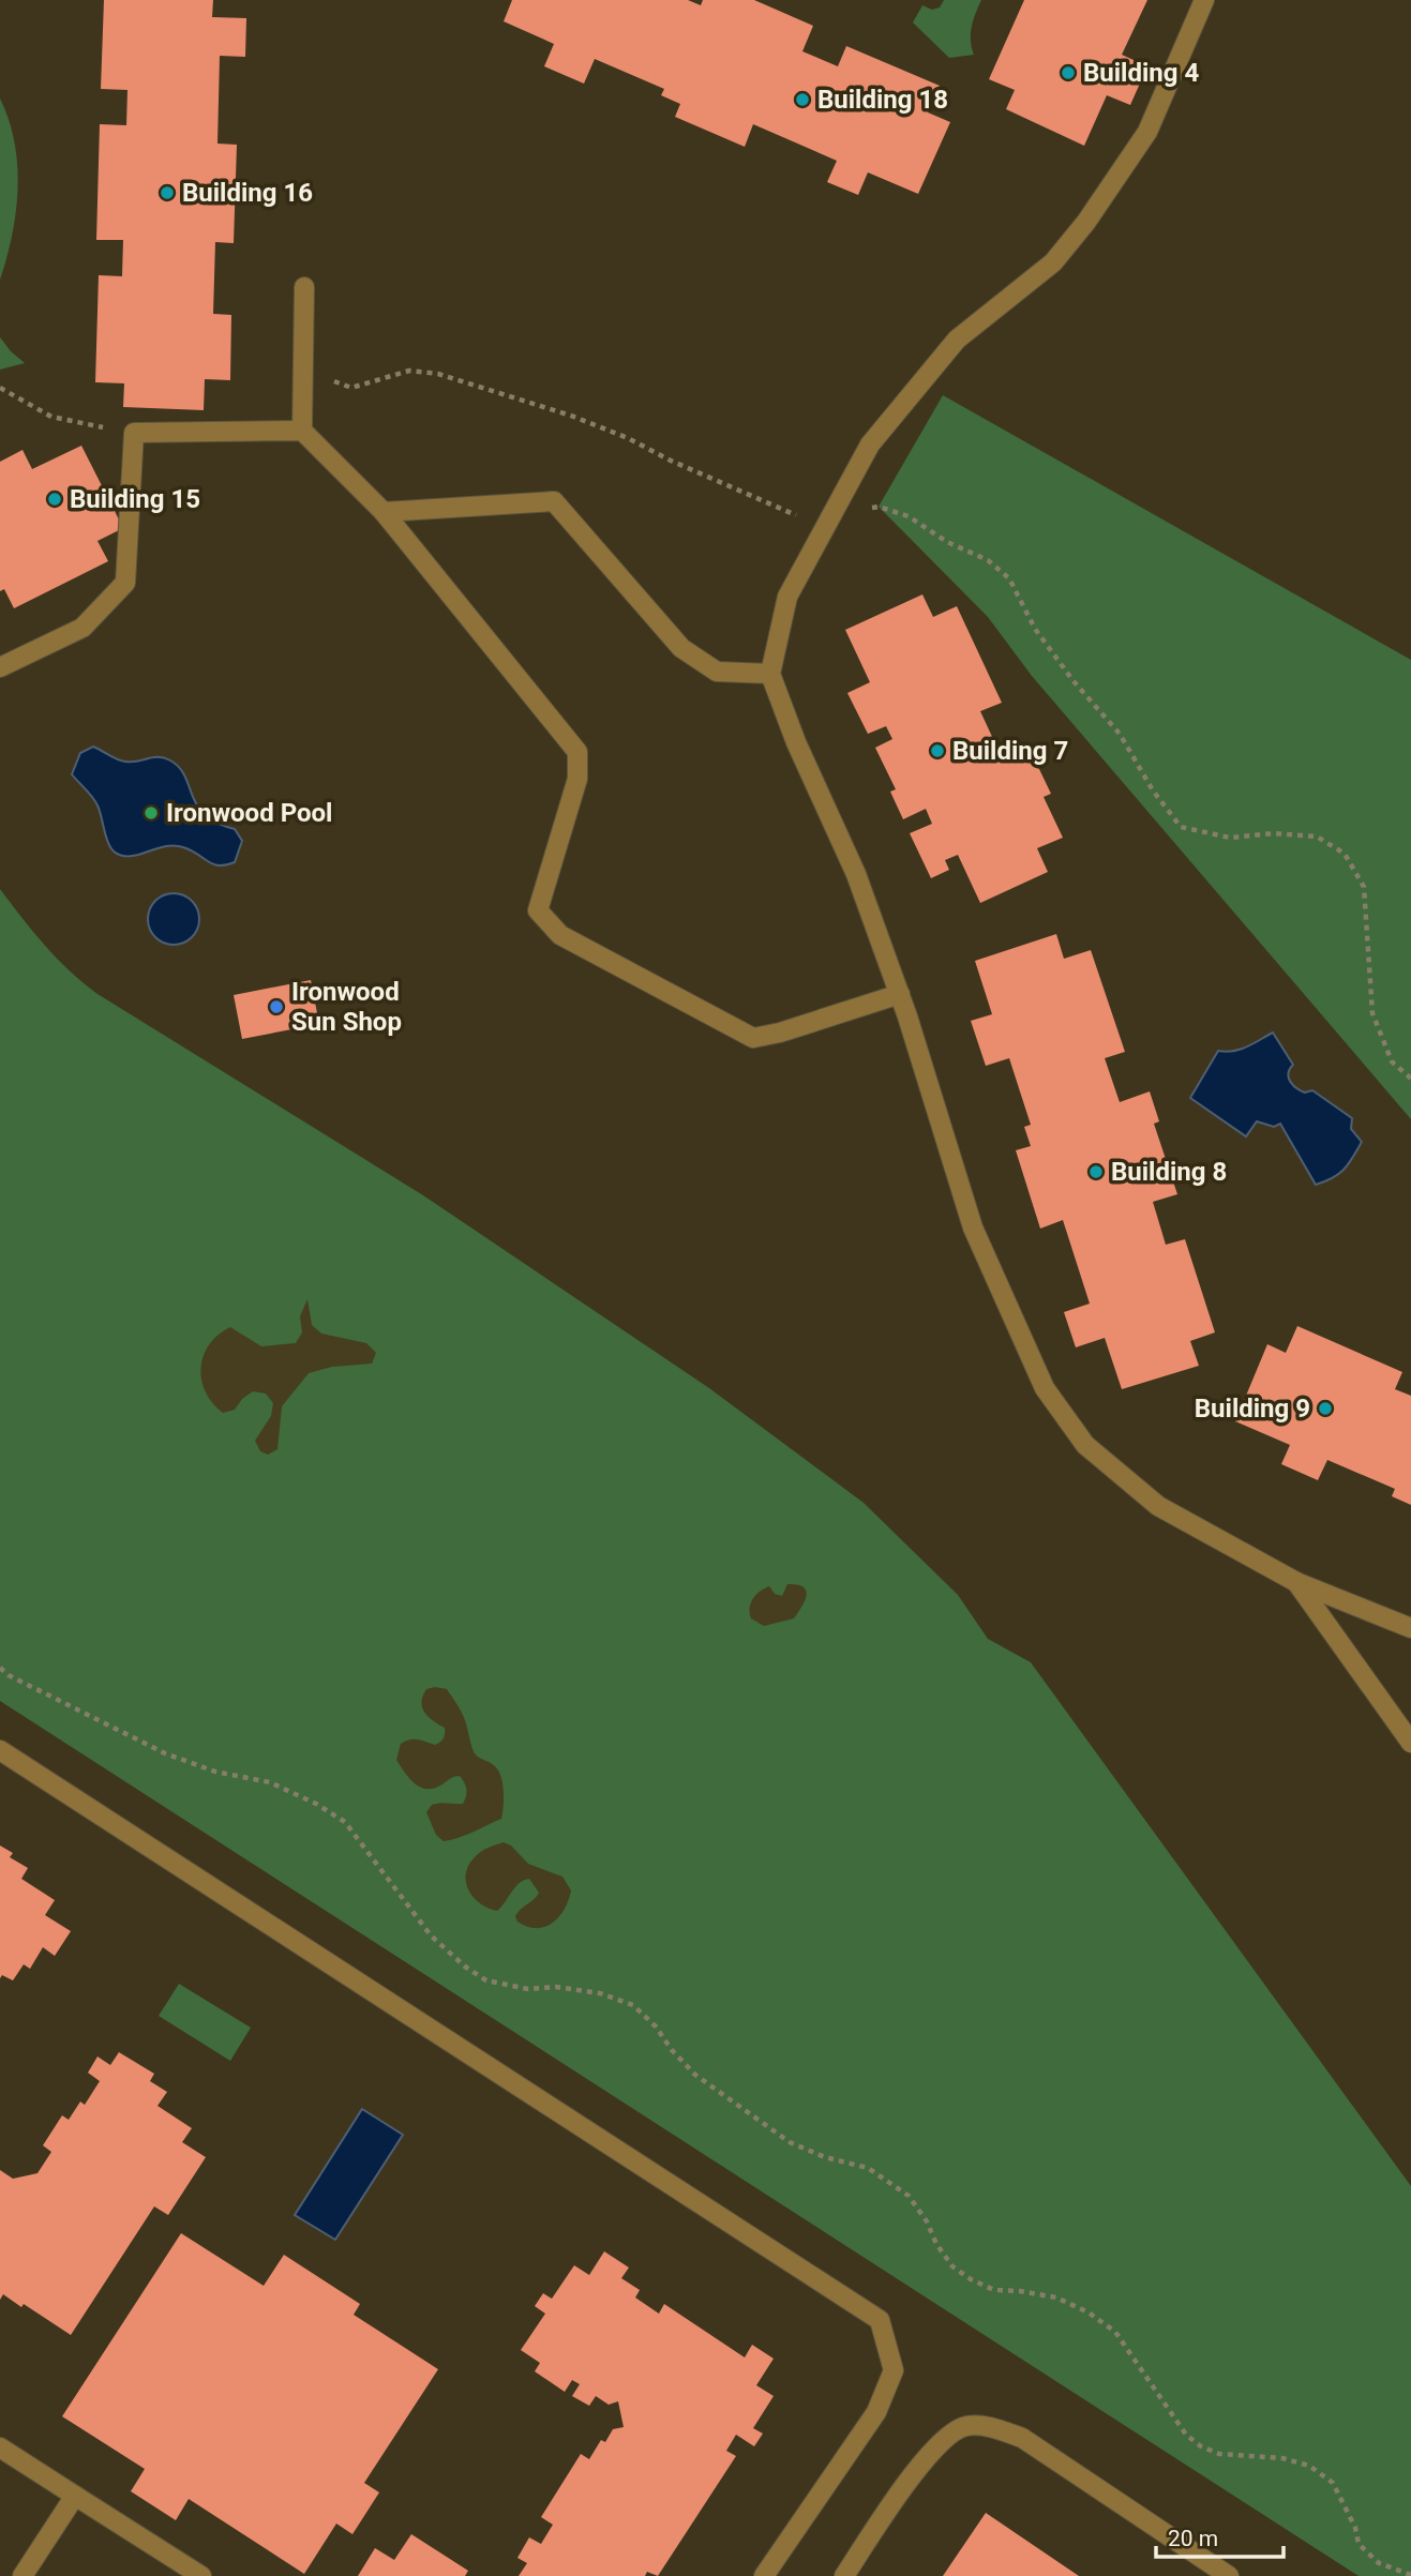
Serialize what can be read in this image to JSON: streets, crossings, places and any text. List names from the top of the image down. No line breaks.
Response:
{"places":["Building 4","Building 18","Building 16","Building 15","Building 7","Ironwood Pool","Ironwood Sun Shop","Building 8","Building 9"],"scale_bar":"20 m"}
